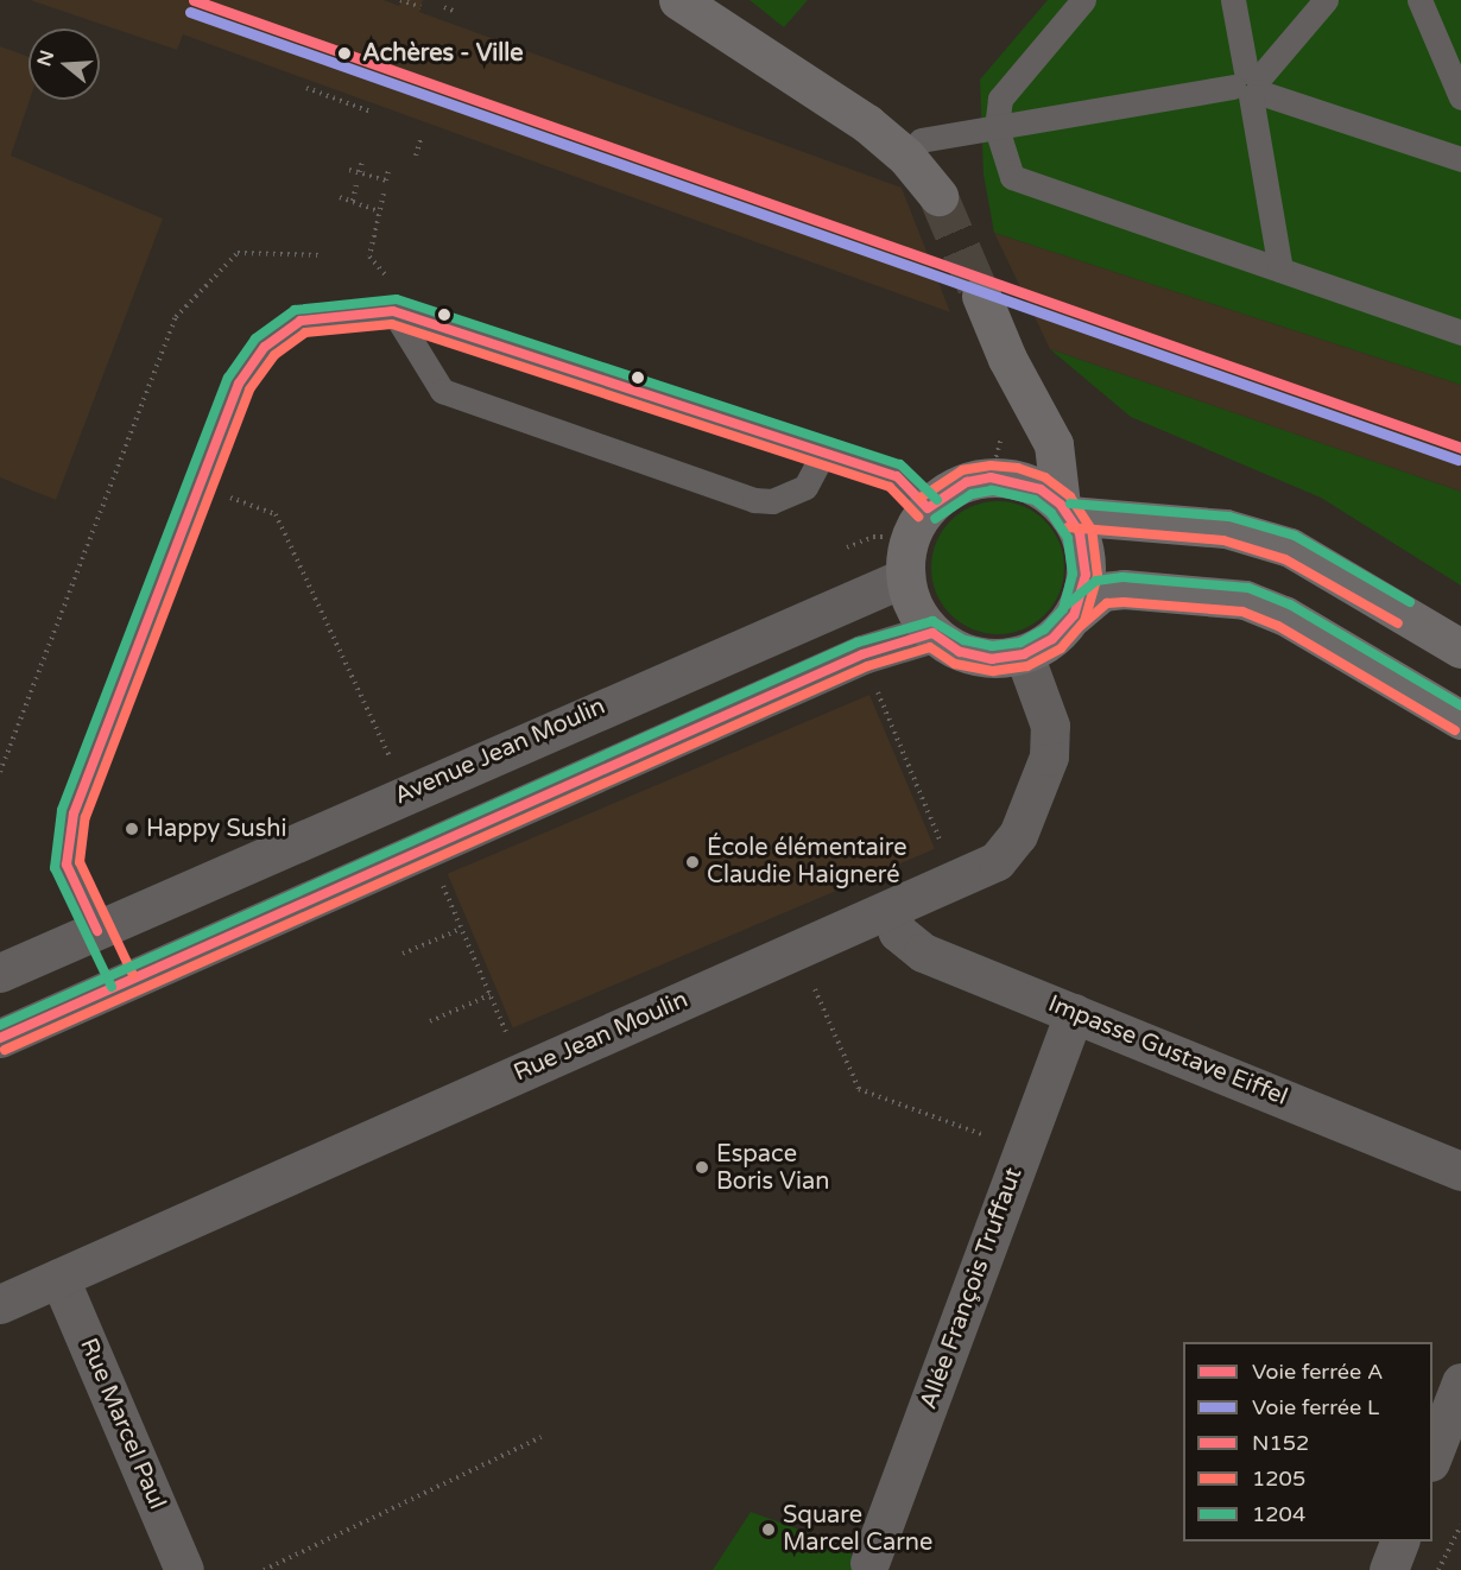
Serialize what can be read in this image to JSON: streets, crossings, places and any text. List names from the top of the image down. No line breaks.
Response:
{"streets":{"street":["Avenue Jean Moulin","Rue Jean Moulin","Impasse Gustave Eiffel","Allée François Truffaut","Rue Marcel Paul"]},"crossings":[["Avenue Jean Moulin","Rue Jean Moulin"],["Rue Jean Moulin","Impasse Gustave Eiffel"],["Rue Jean Moulin","Rue Marcel Paul"],["Impasse Gustave Eiffel","Allée François Truffaut"]],"places":["Achères - Ville","Happy Sushi","École élémentaire Claudie Haigneré","Espace Boris Vian","Square Marcel Carne"],"lines":["rail line A","rail line L","transit line 1204","transit line N152","transit line 1205"],"legend":["Voie ferrée A","Voie ferrée L","N152","1205","1204"],"north":"left"}
